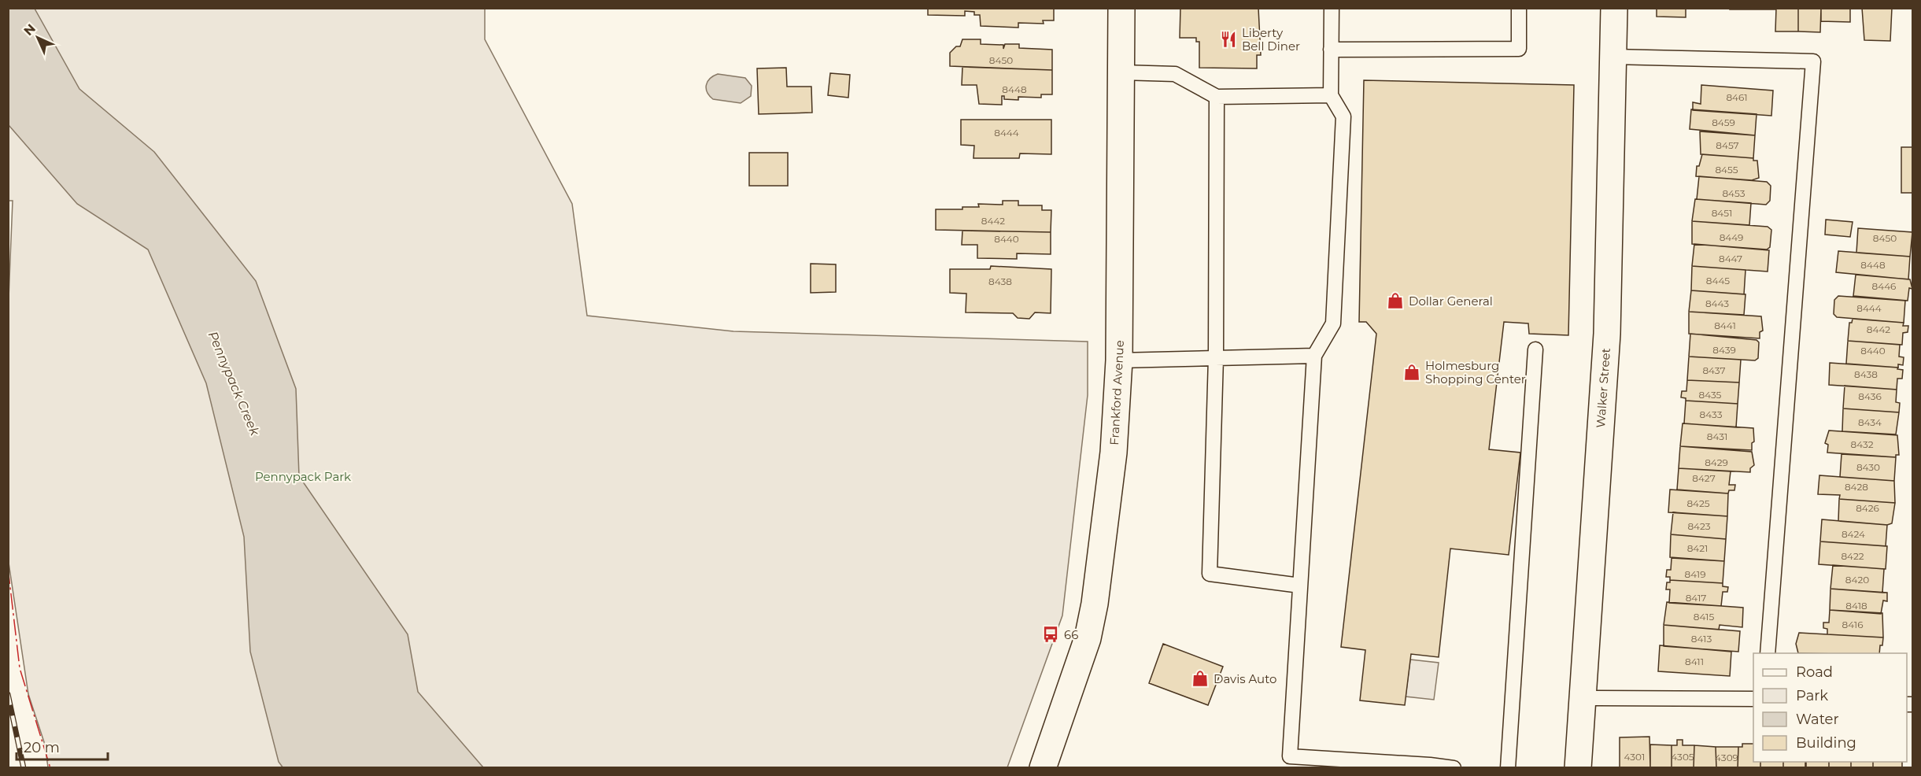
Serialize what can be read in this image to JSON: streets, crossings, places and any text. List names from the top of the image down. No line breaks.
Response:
{"streets":{"main road":["Walker Street","Frankford Avenue"]},"water":["Pennypack Creek"],"parks":["Pennypack Park"],"places":{"restaurant":["Liberty Bell Diner"],"shop":["Dollar General","Holmesburg Shopping Center","Davis Auto"],"bus stop":["66"]},"house_numbers":["8450","8448","8461","8459","8444","8457","8455","8453","8451","8442","8449","8450","8440","8447","8448","8445","8438","8446","8443","8444","8441","8442","8439","8440","8437","8438","8435","8436","8433","8434","8431","8432","8429","8430","8427","8428","8425","8426","8423","8424","8421","8422","8419","8420","8417","8418","8415","8416","8413","8411","4301","4305","4309"],"legend":["Road","Park","Water","Building"],"scale_bar":"20 m","north":"top left"}
